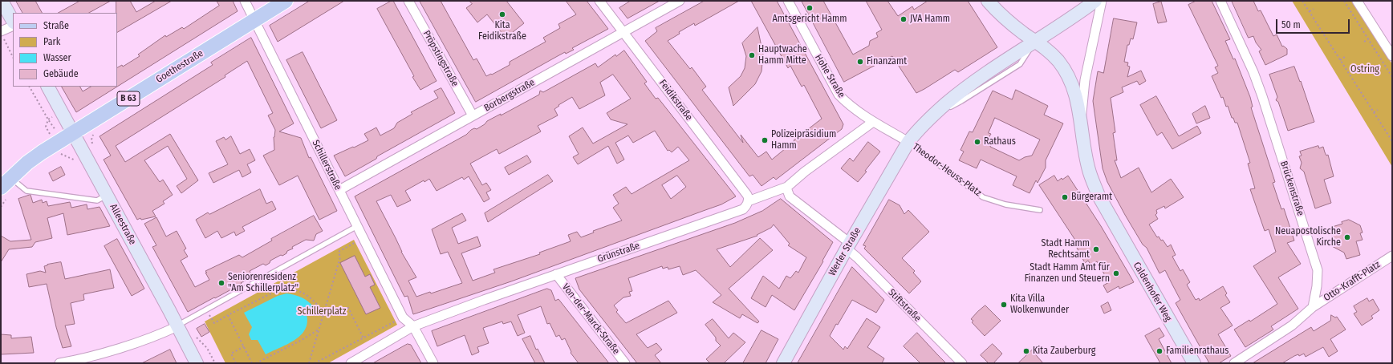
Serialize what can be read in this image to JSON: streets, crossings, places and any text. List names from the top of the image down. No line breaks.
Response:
{"streets":{"main road":["Goethestraße","B 63","Theodor-Heuss-Platz","Alleestraße","Werler Straße","Caldenhofer Weg"],"street":["Pröpstingstraße","Hohe Straße","Borbergstraße","Feidikstraße","Schillerstraße","Brückenstraße","Grünstraße","Otto-Krafft-Platz","Stiftstraße","Von-der-Marck-Straße"]},"crossings":[["Pröpstingstraße","Borbergstraße"],["Goethestraße","B 63"],["Goethestraße","Schillerstraße"],["Goethestraße","Alleestraße"],["Hohe Straße","Theodor-Heuss-Platz"],["Hohe Straße","Werler Straße"],["Hohe Straße","Grünstraße"],["Borbergstraße","Feidikstraße"],["Borbergstraße","Schillerstraße"],["B 63","Alleestraße"],["Feidikstraße","Grünstraße"],["Schillerstraße","Grünstraße"],["Theodor-Heuss-Platz","Werler Straße"],["Brückenstraße","Otto-Krafft-Platz"],["Werler Straße","Stiftstraße"],["Grünstraße","Von-der-Marck-Straße"]],"parks":["Ostring","Schillerplatz"],"places":["Amtsgericht Hamm","Kita Feidikstraße","JVA Hamm","Hauptwache Hamm Mitte","Finanzamt","Polizeipräsidium Hamm","Rathaus","Bürgeramt","Neuapostolische Kirche","Stadt Hamm Rechtsamt","Stadt Hamm Amt für Finanzen und Steuern","Seniorenresidenz \"Am Schillerplatz\"","Kita Villa Wolkenwunder","Kita Zauberburg","Familienrathaus"],"legend":["Straße","Park","Wasser","Gebäude"],"scale_bar":"50 m"}
